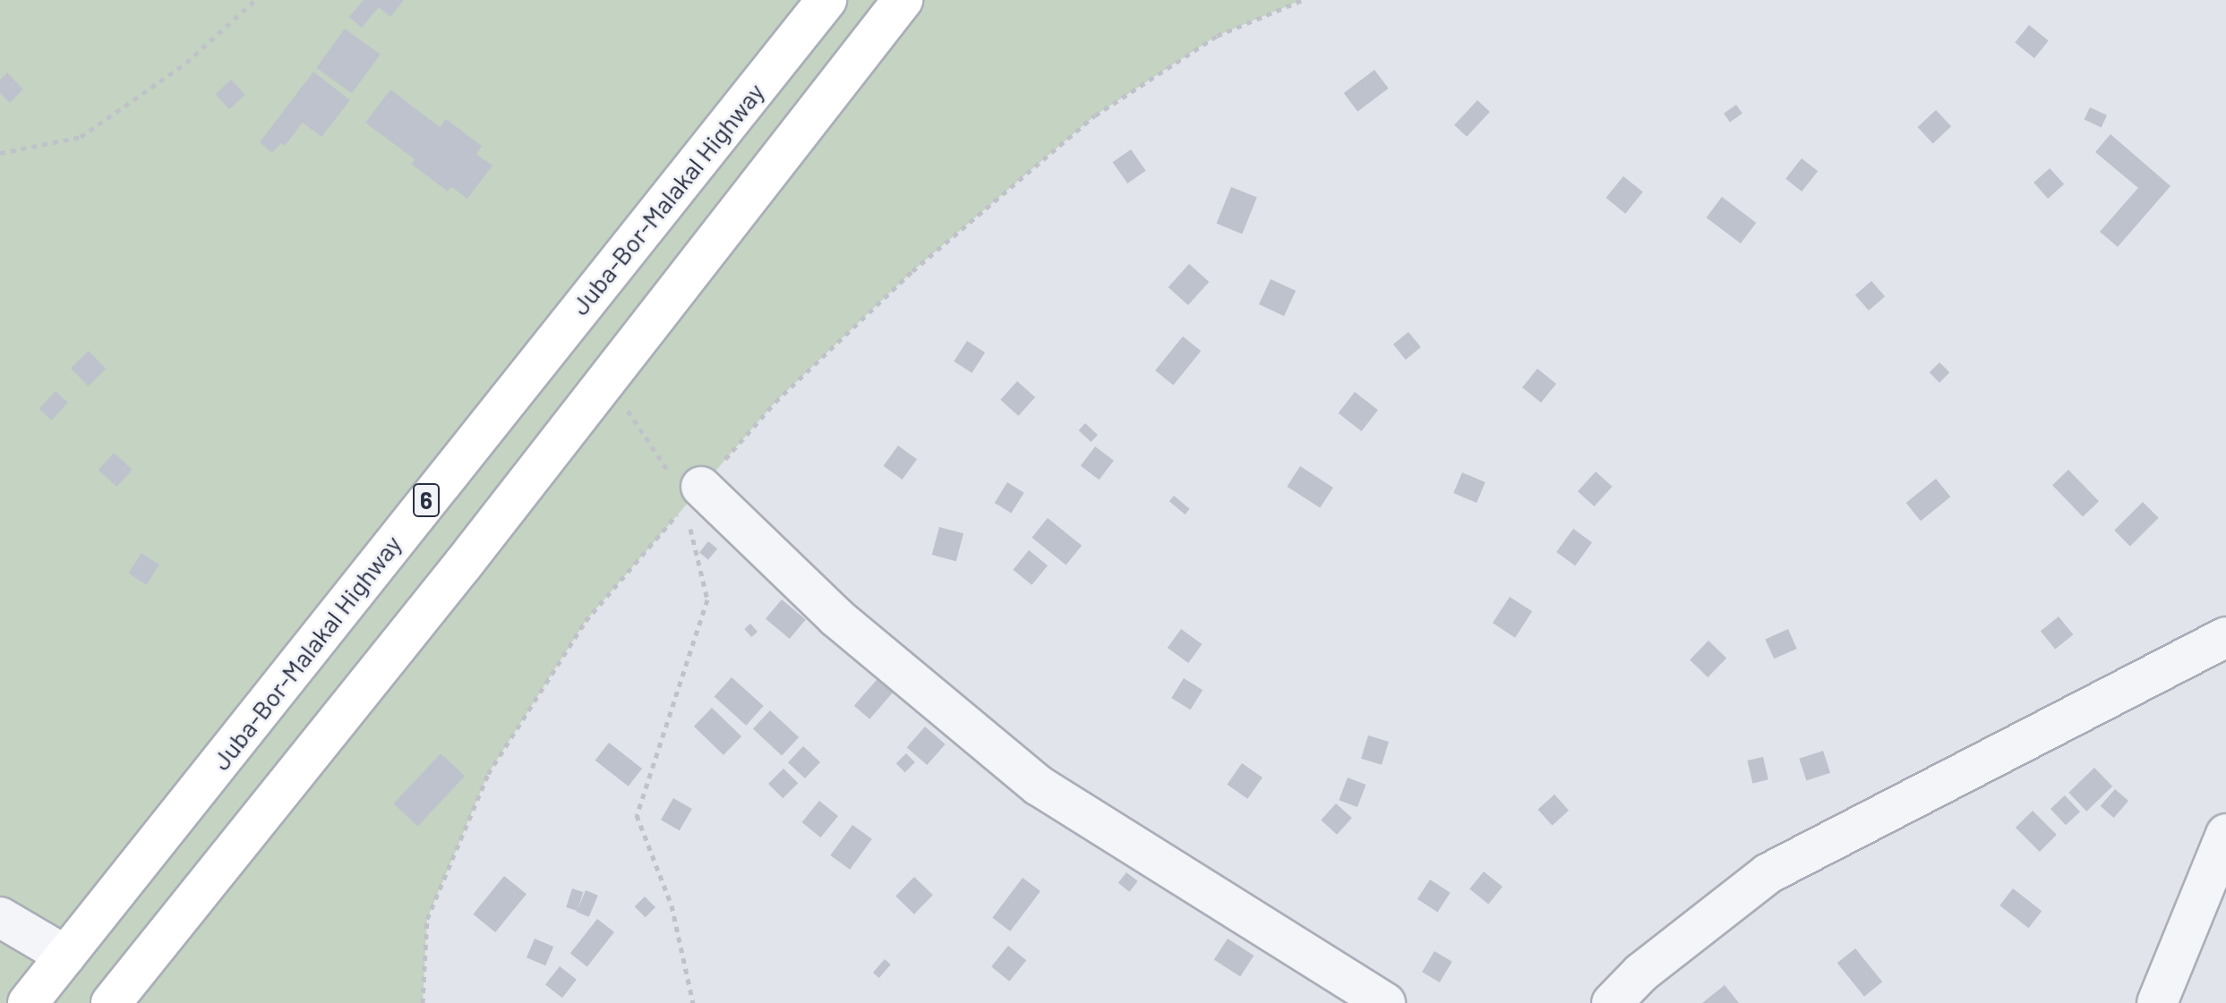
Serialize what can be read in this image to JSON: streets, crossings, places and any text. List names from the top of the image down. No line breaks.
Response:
{"streets":{"highway":["Juba-Bor-Malakal Highway","6"]}}
